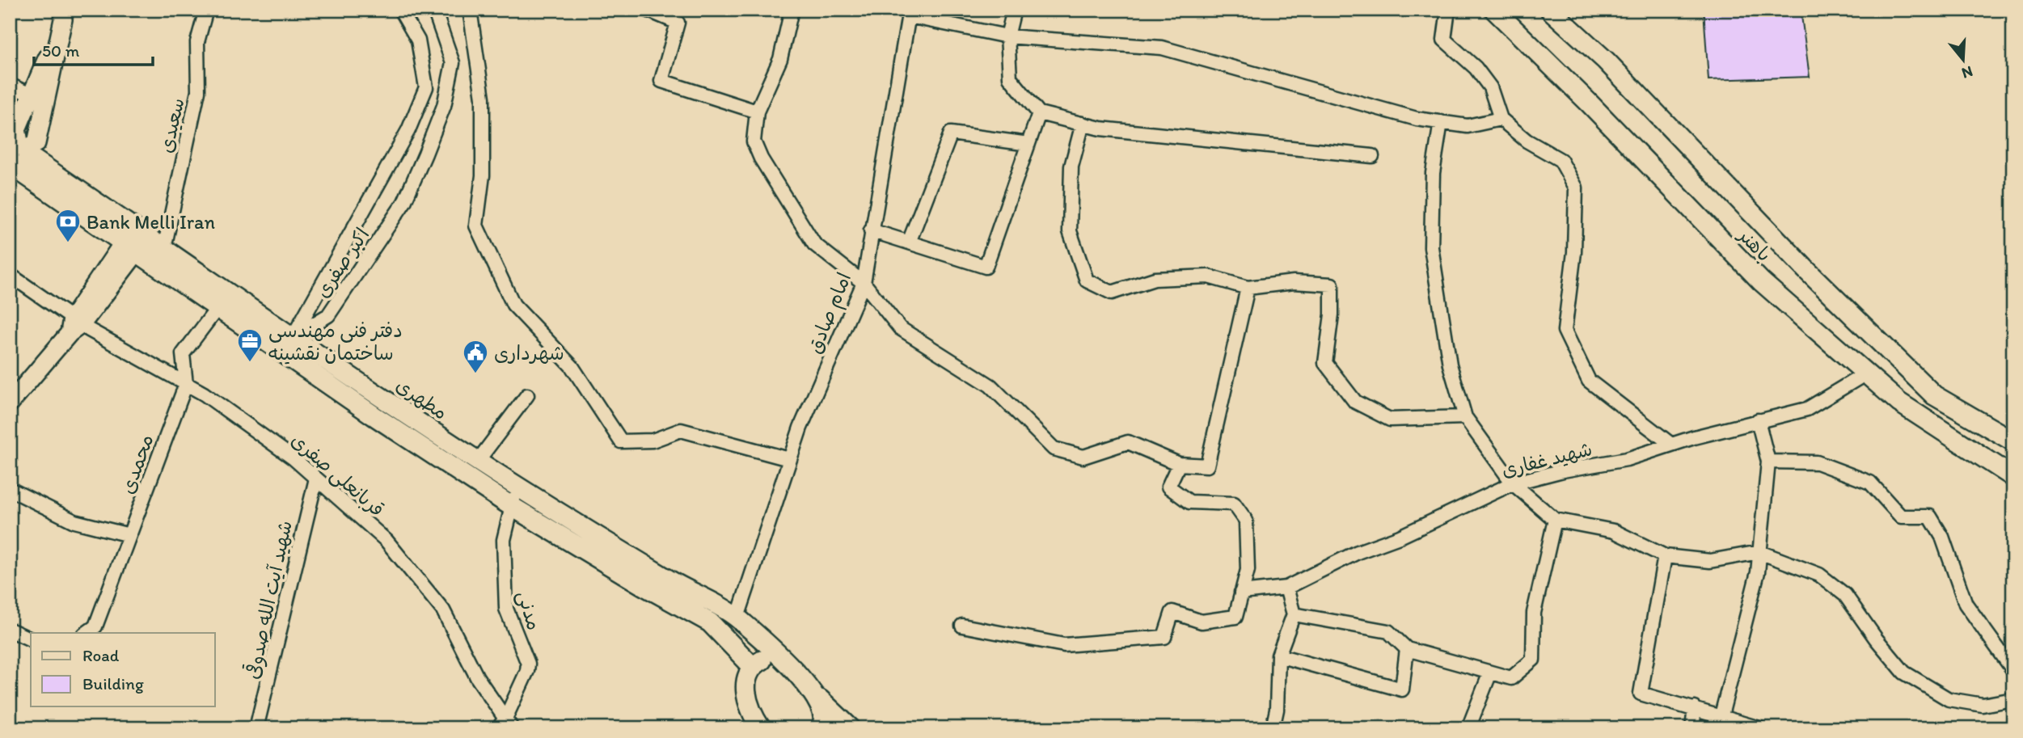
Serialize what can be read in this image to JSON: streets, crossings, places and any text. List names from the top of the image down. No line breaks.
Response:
{"streets":{"main road":["باهنر","مطهری"],"street":["سعیدی","اکبر صفری","امام صادق","شهید غفاری","محمدی","قربانعلی صفری","شهید آیت الله صدوقی","مدنی"]},"crossings":[["سعیدی","مطهری"],["باهنر","شهید غفاری"],["اکبر صفری","مطهری"],["امام صادق","مطهری"],["مطهری","محمدی"],["مطهری","مدنی"],["محمدی","قربانعلی صفری"],["قربانعلی صفری","شهید آیت الله صدوقی"],["قربانعلی صفری","مدنی"]],"places":{"bank":["Bank Melli Iran"],"office":["دفتر فنی مهندسی ساختمان نقشینه"],"public building":["شهرداری"]},"legend":["Road","Building"],"scale_bar":"50 m","north":"bottom"}
